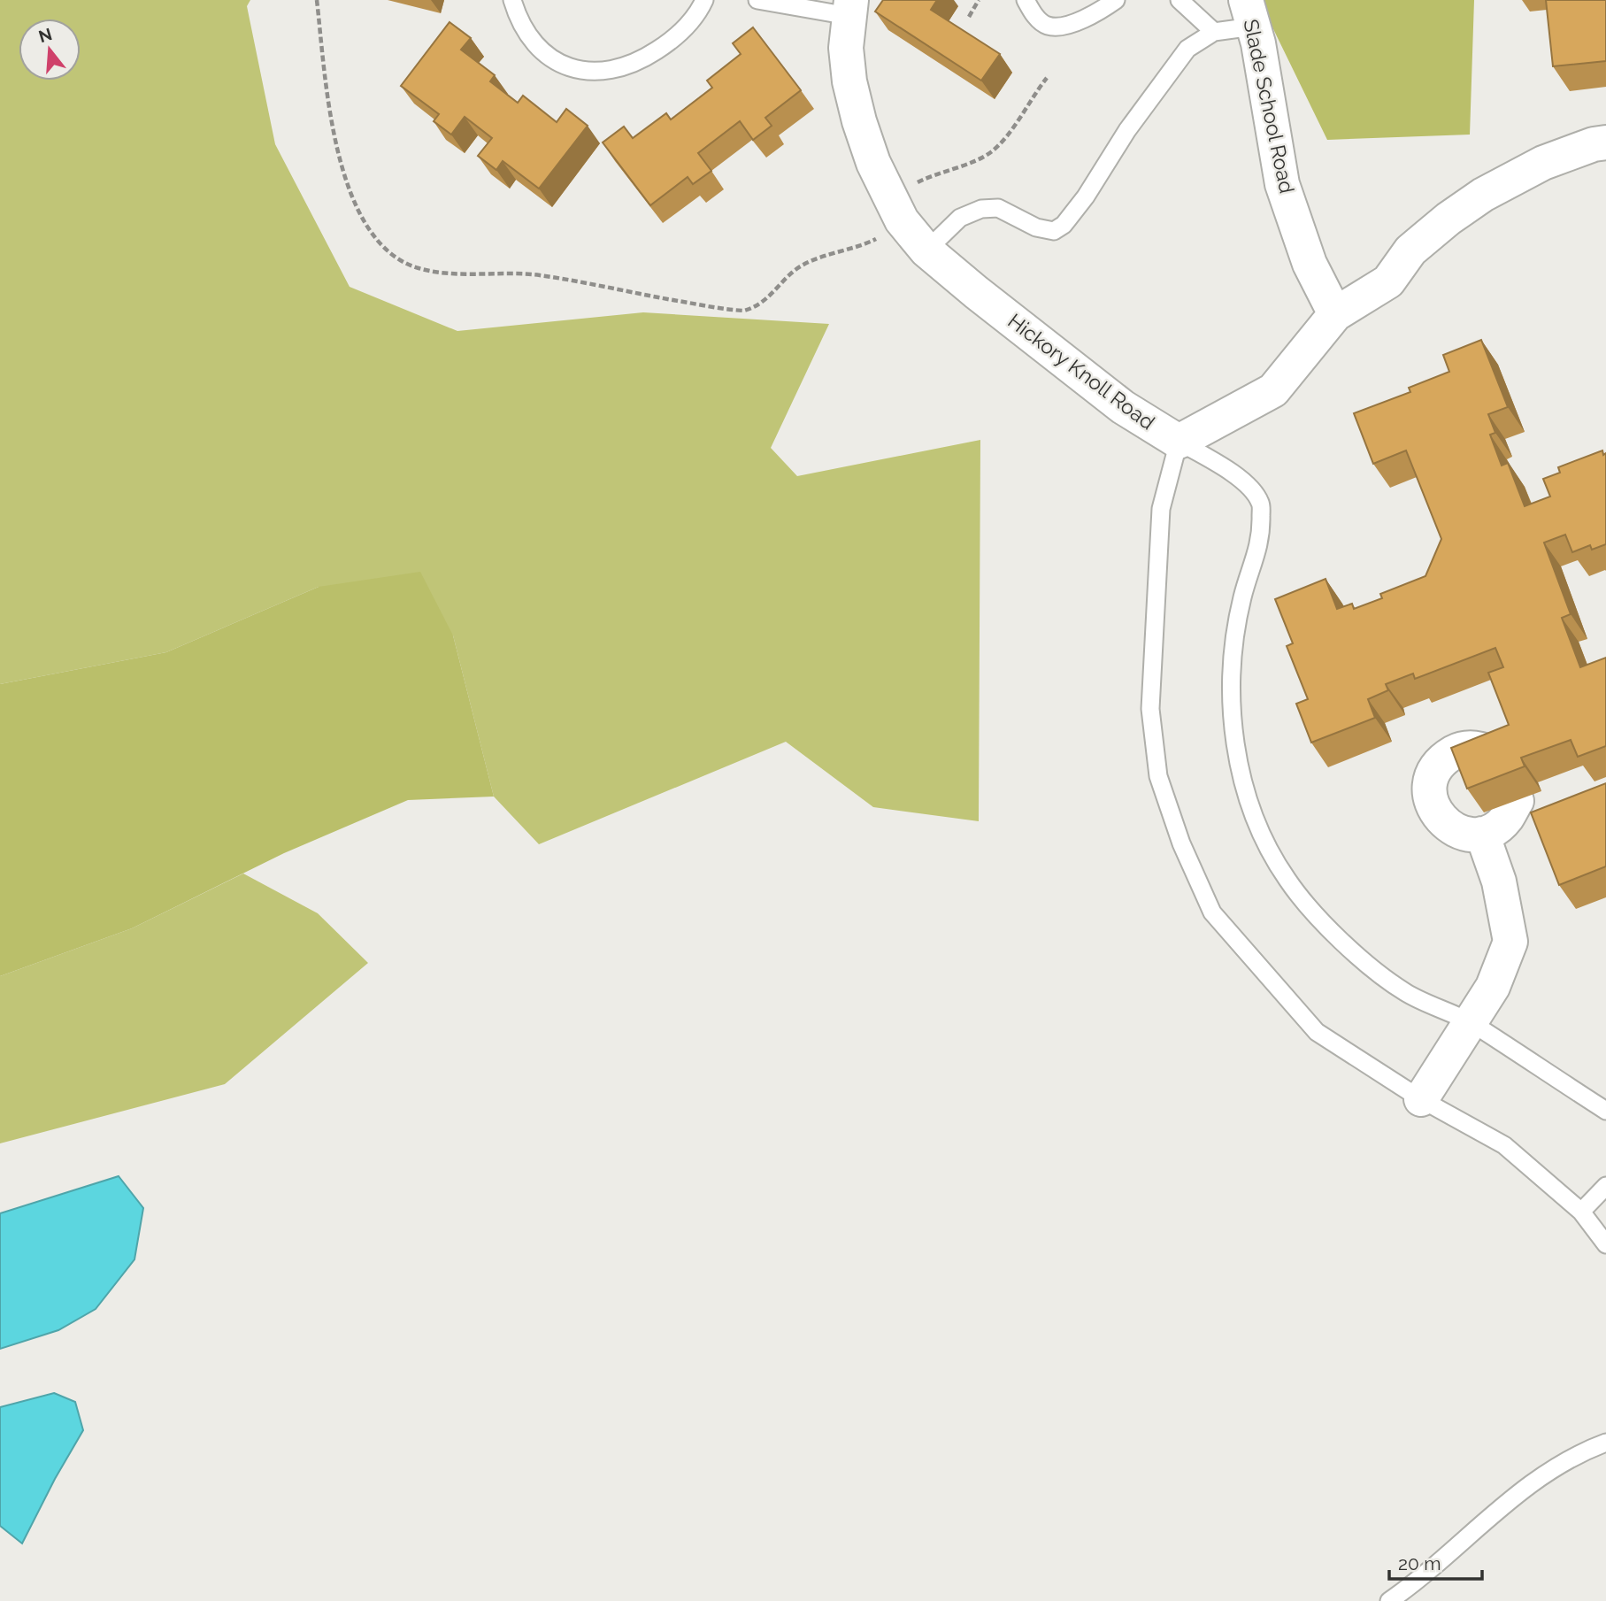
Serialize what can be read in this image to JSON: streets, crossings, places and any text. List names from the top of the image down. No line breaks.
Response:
{"streets":{"street":["Slade School Road","Hickory Knoll Road"]},"scale_bar":"20 m","north":"top"}
